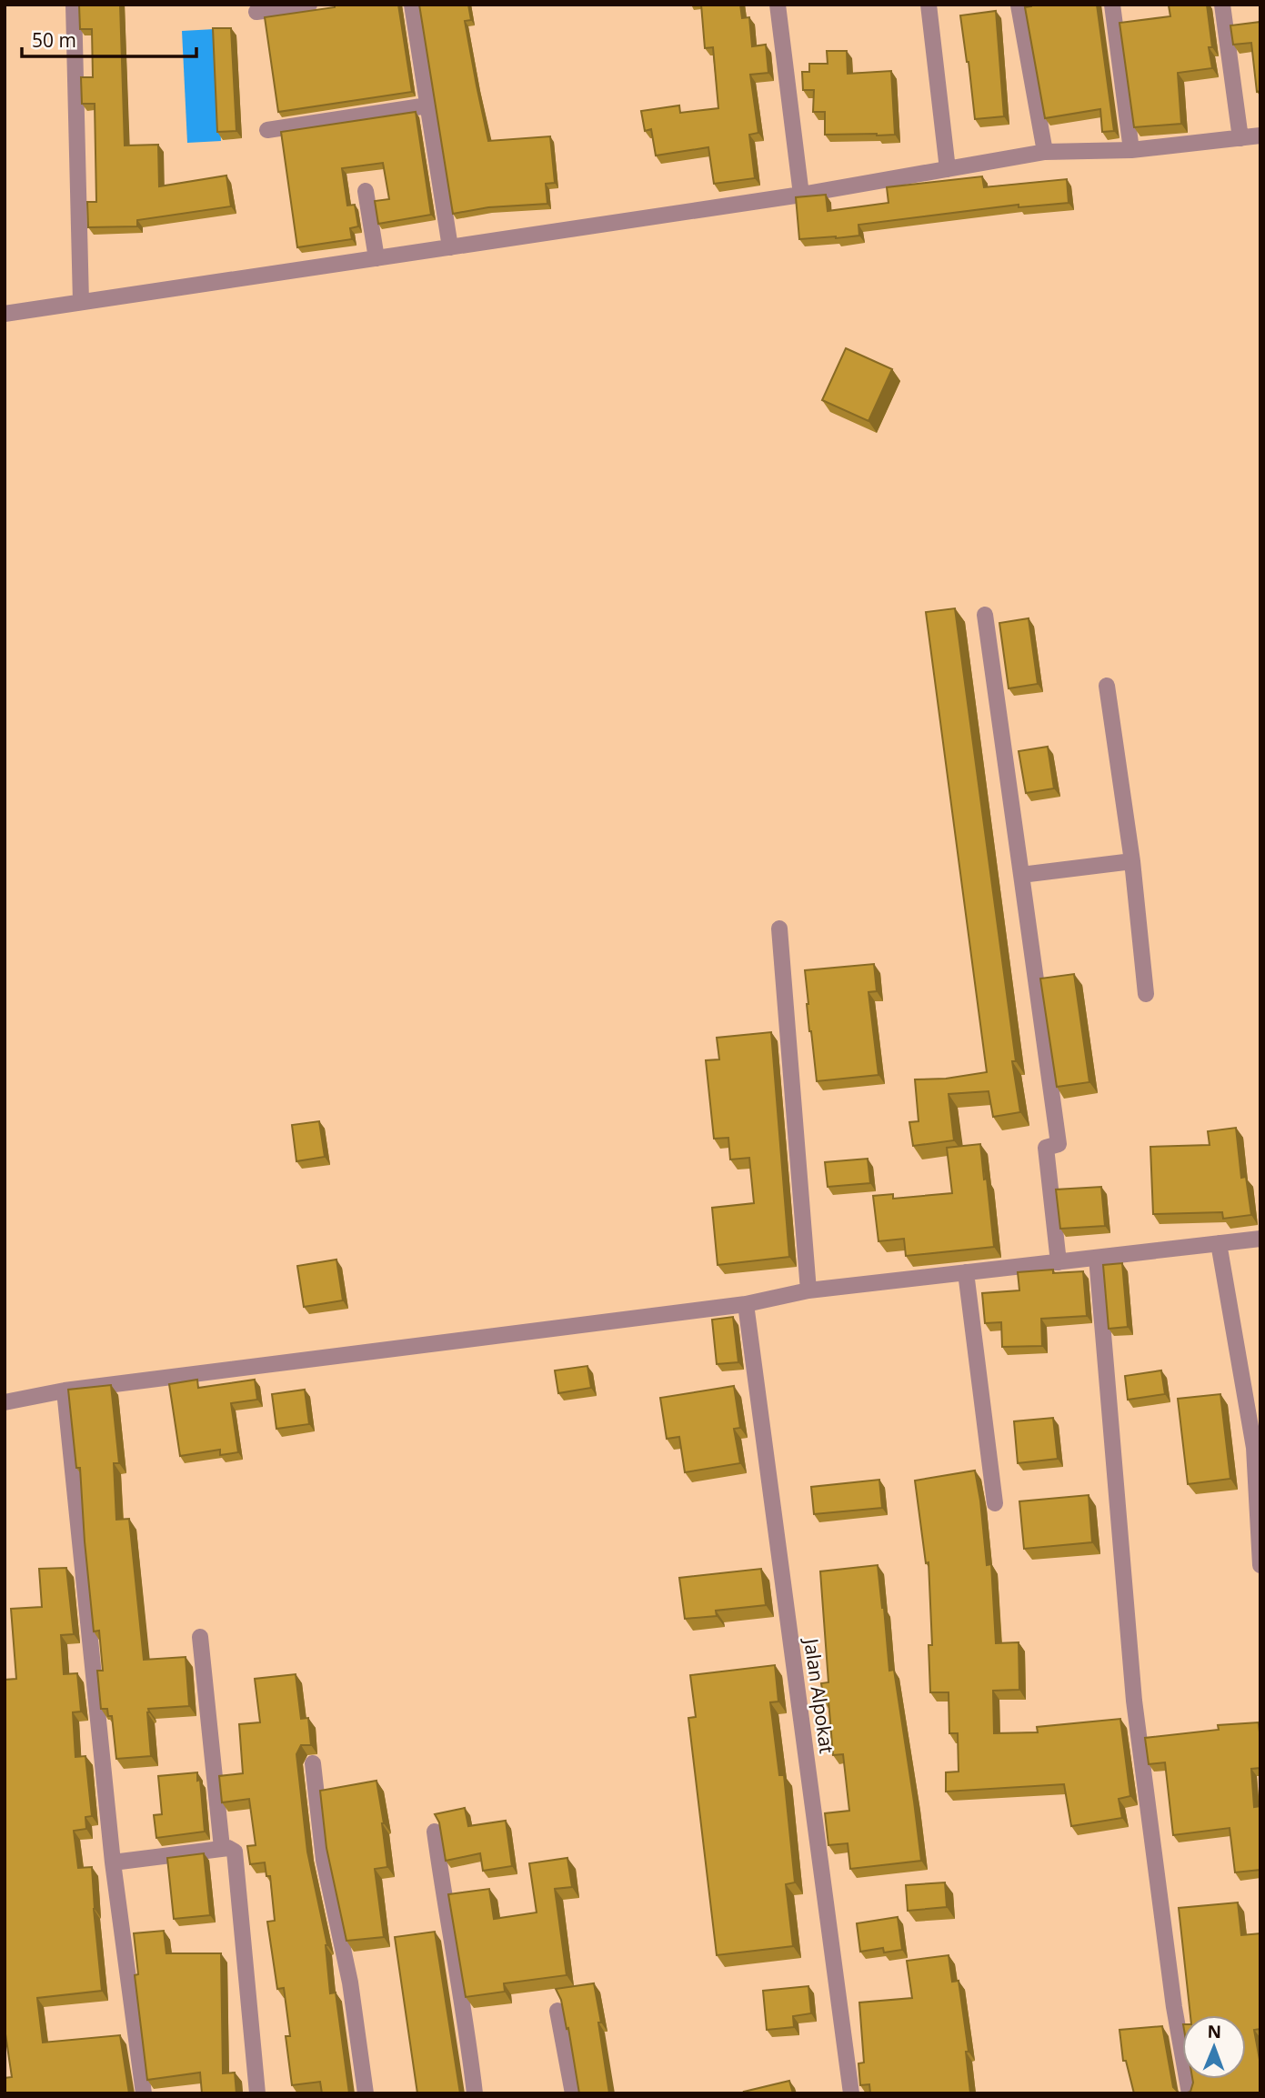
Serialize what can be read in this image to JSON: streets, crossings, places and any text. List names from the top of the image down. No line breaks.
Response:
{"streets":{"street":["Jalan Alpokat"]},"scale_bar":"50 m","north":"top"}
